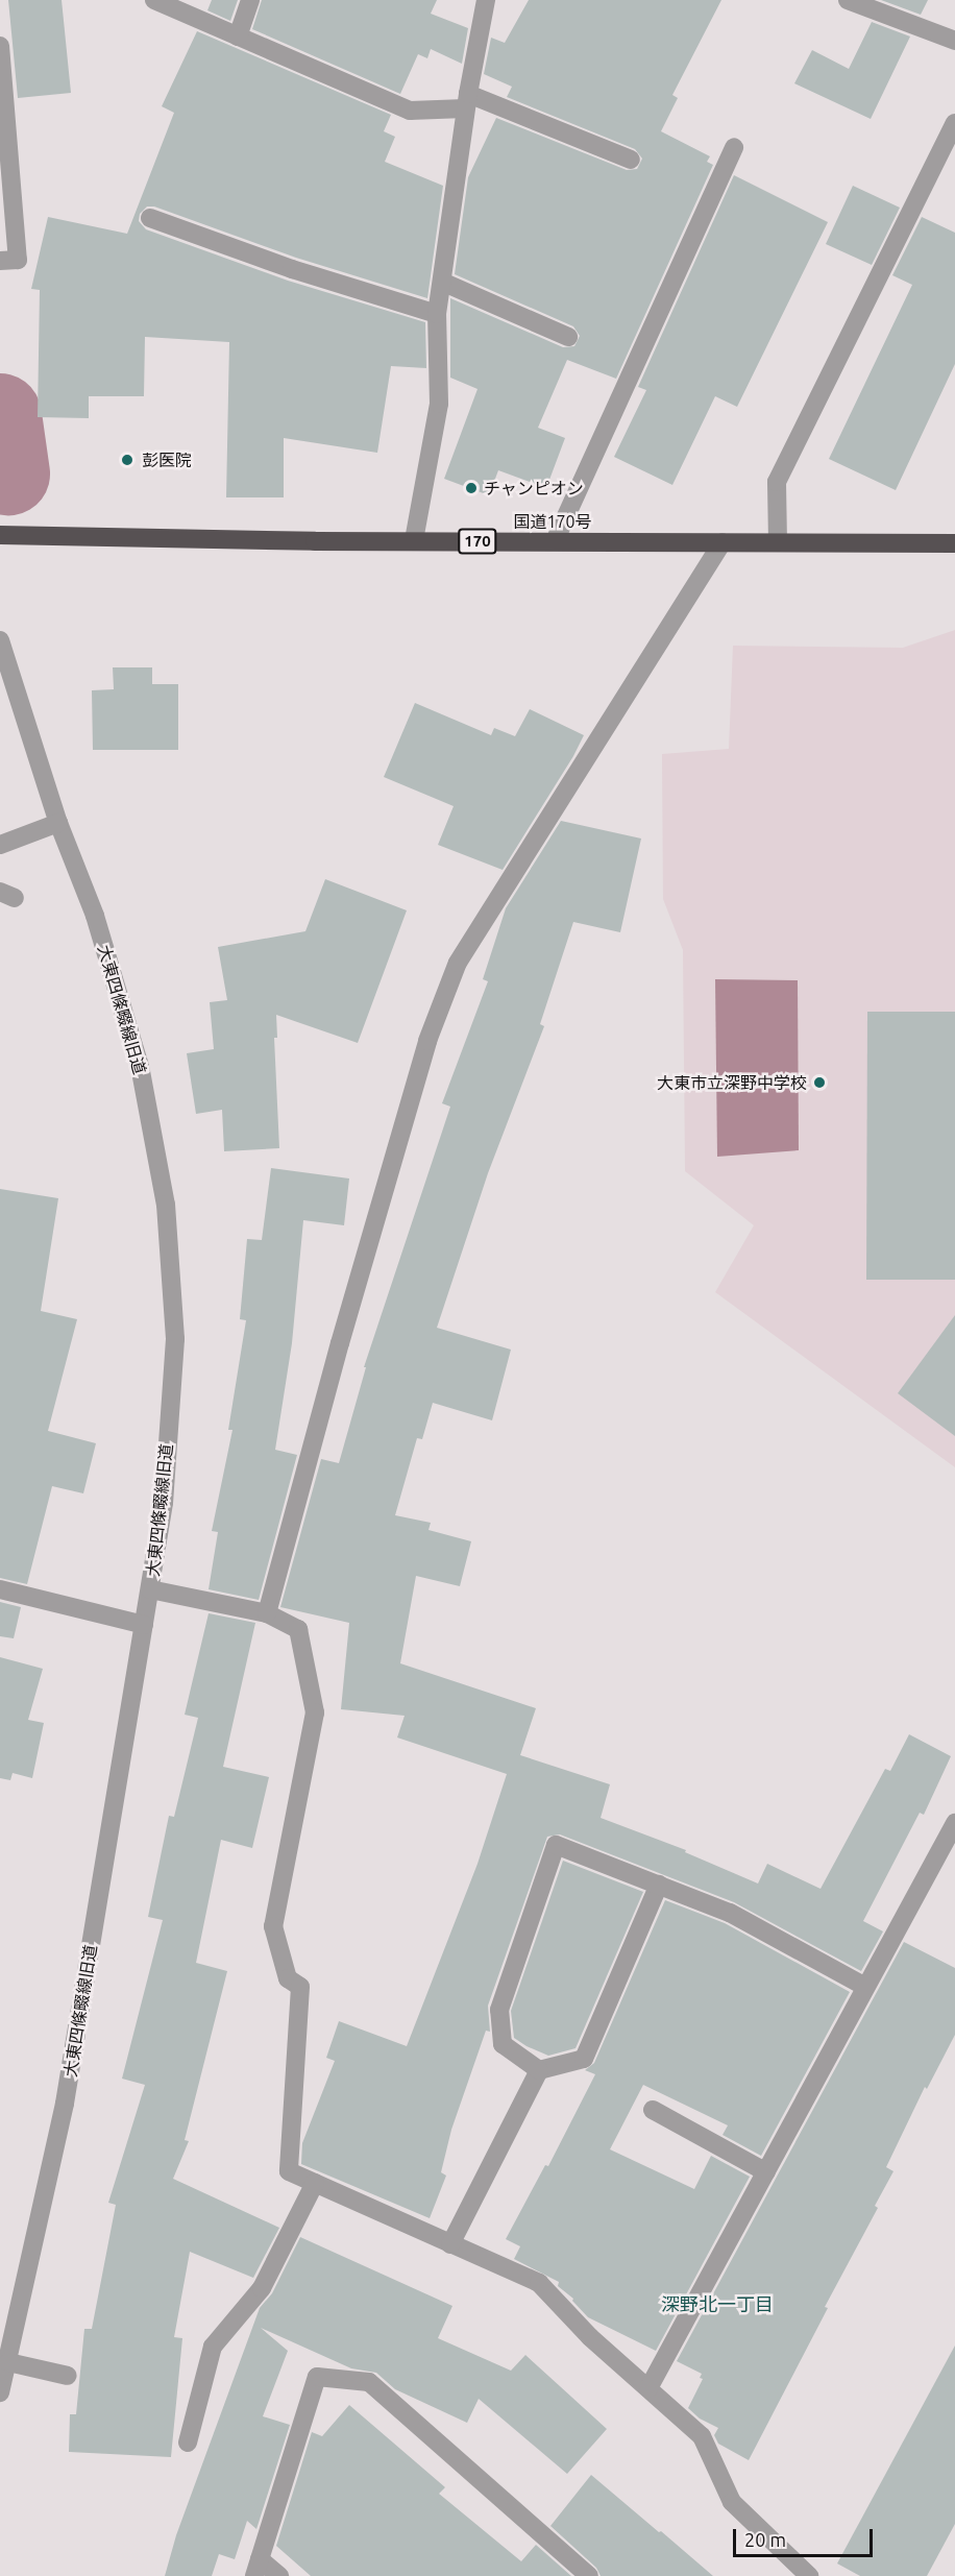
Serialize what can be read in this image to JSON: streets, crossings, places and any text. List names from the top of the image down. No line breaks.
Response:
{"streets":{"highway":["国道170号","170"],"street":["大東四條畷線旧道"]},"districts":["深野北一丁目"],"places":["彭医院","チャンピオン","大東市立深野中学校"],"scale_bar":"20 m"}
